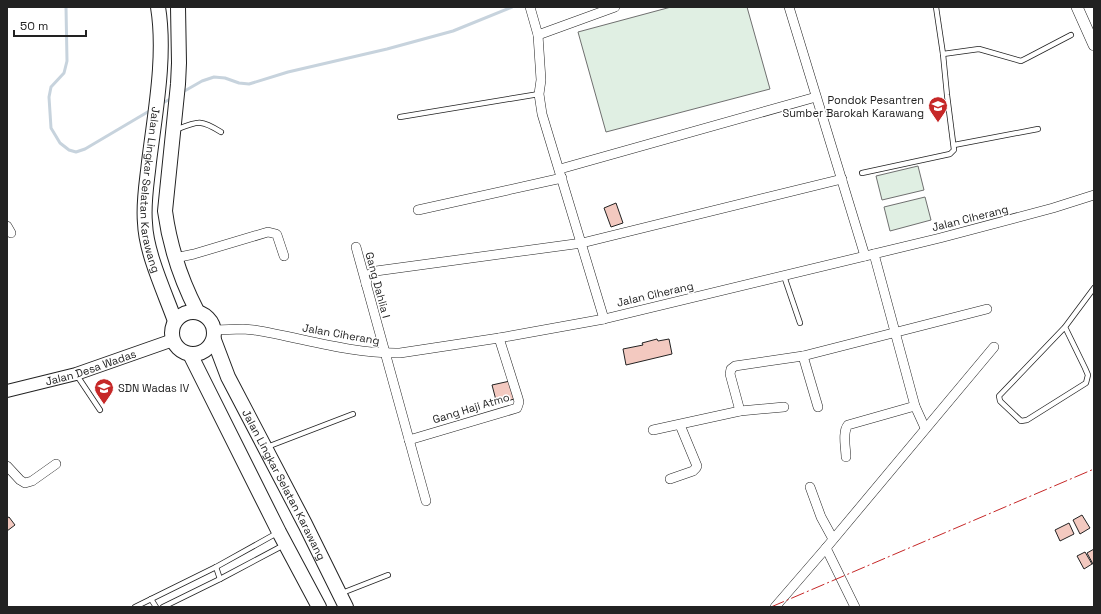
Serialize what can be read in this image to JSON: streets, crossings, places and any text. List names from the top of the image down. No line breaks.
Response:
{"streets":{"main road":["Jalan Lingkar Selatan Karawang","Jalan Desa Wadas"],"street":["Jalan Ciherang","Gang Dahlia I","Gang Haji Atmo"]},"crossings":[["Jalan Lingkar Selatan Karawang","Jalan Ciherang"],["Jalan Lingkar Selatan Karawang","Jalan Desa Wadas"],["Jalan Ciherang","Gang Dahlia I"],["Jalan Ciherang","Jalan Desa Wadas"],["Jalan Ciherang","Gang Haji Atmo"],["Gang Dahlia I","Gang Haji Atmo"]],"places":{"school or university":["Pondok Pesantren Sumber Barokah Karawang","SDN Wadas IV"]},"scale_bar":"50 m"}
